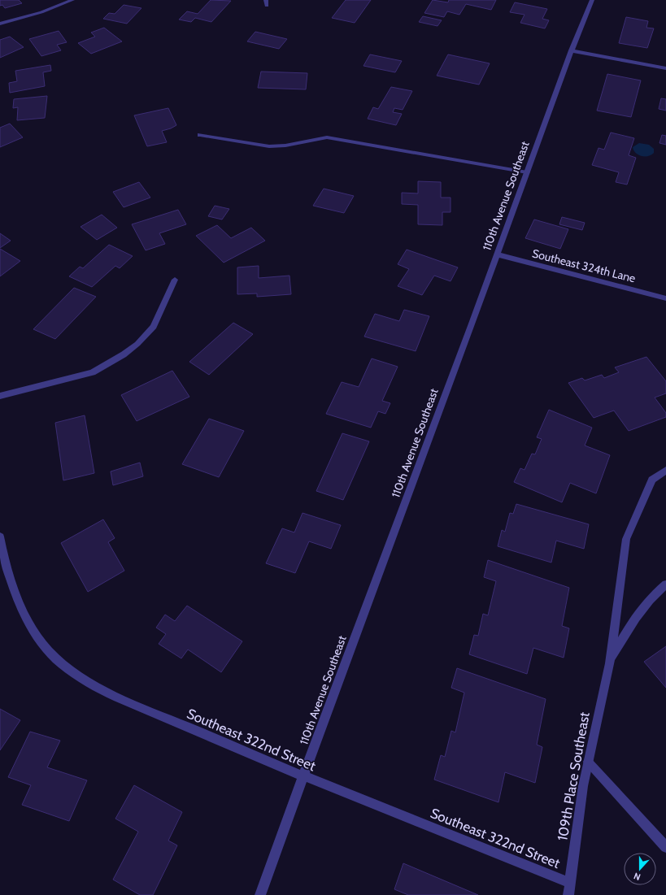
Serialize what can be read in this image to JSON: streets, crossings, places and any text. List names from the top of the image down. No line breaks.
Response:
{"streets":{"street":["110th Avenue Southeast","Southeast 324th Lane","Southeast 322nd Street","109th Place Southeast"]},"crossings":[["110th Avenue Southeast","Southeast 324th Lane"],["110th Avenue Southeast","Southeast 322nd Street"],["Southeast 322nd Street","109th Place Southeast"]],"north":"bottom"}
